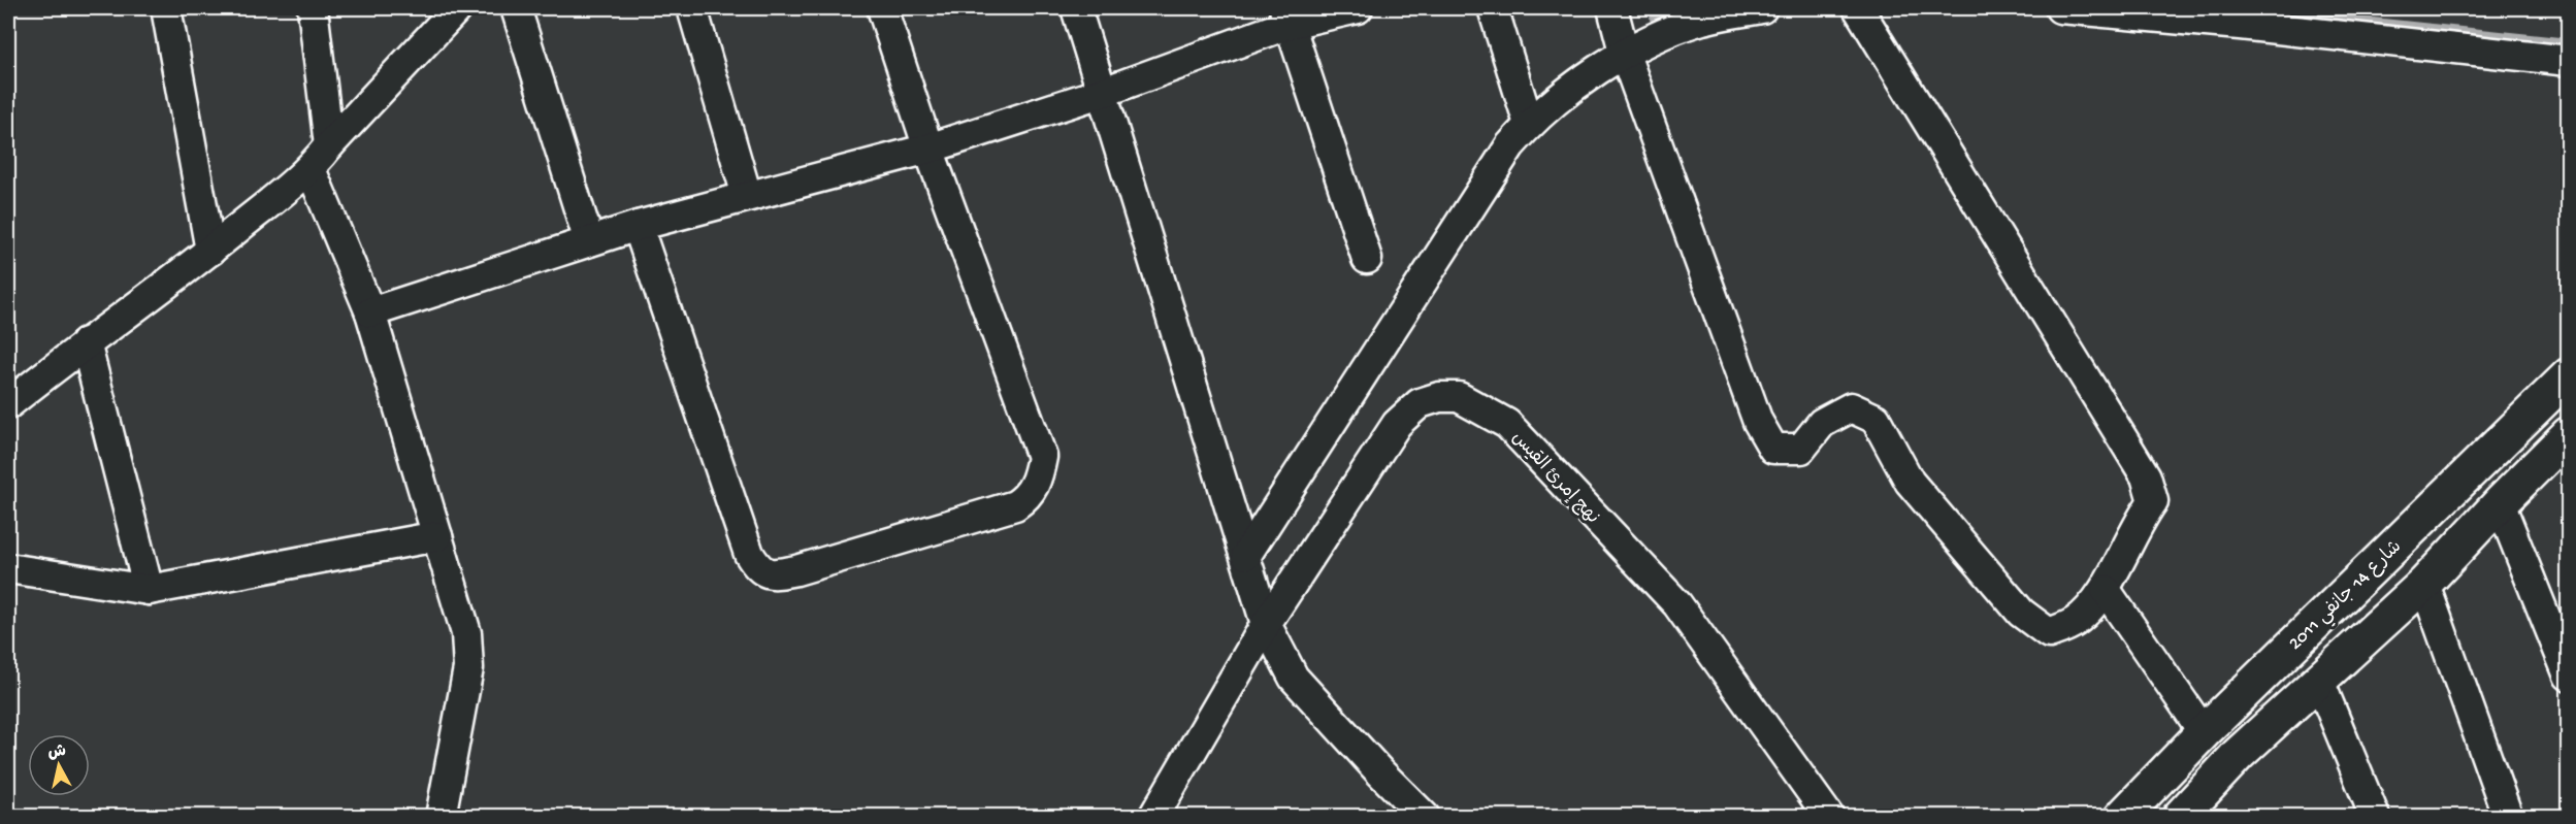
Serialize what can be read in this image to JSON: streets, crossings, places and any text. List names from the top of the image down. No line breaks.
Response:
{"streets":{"main road":["شارع 14 جانفي 2011"],"street":["نهج إمرئ القيس"]},"north":"top"}
